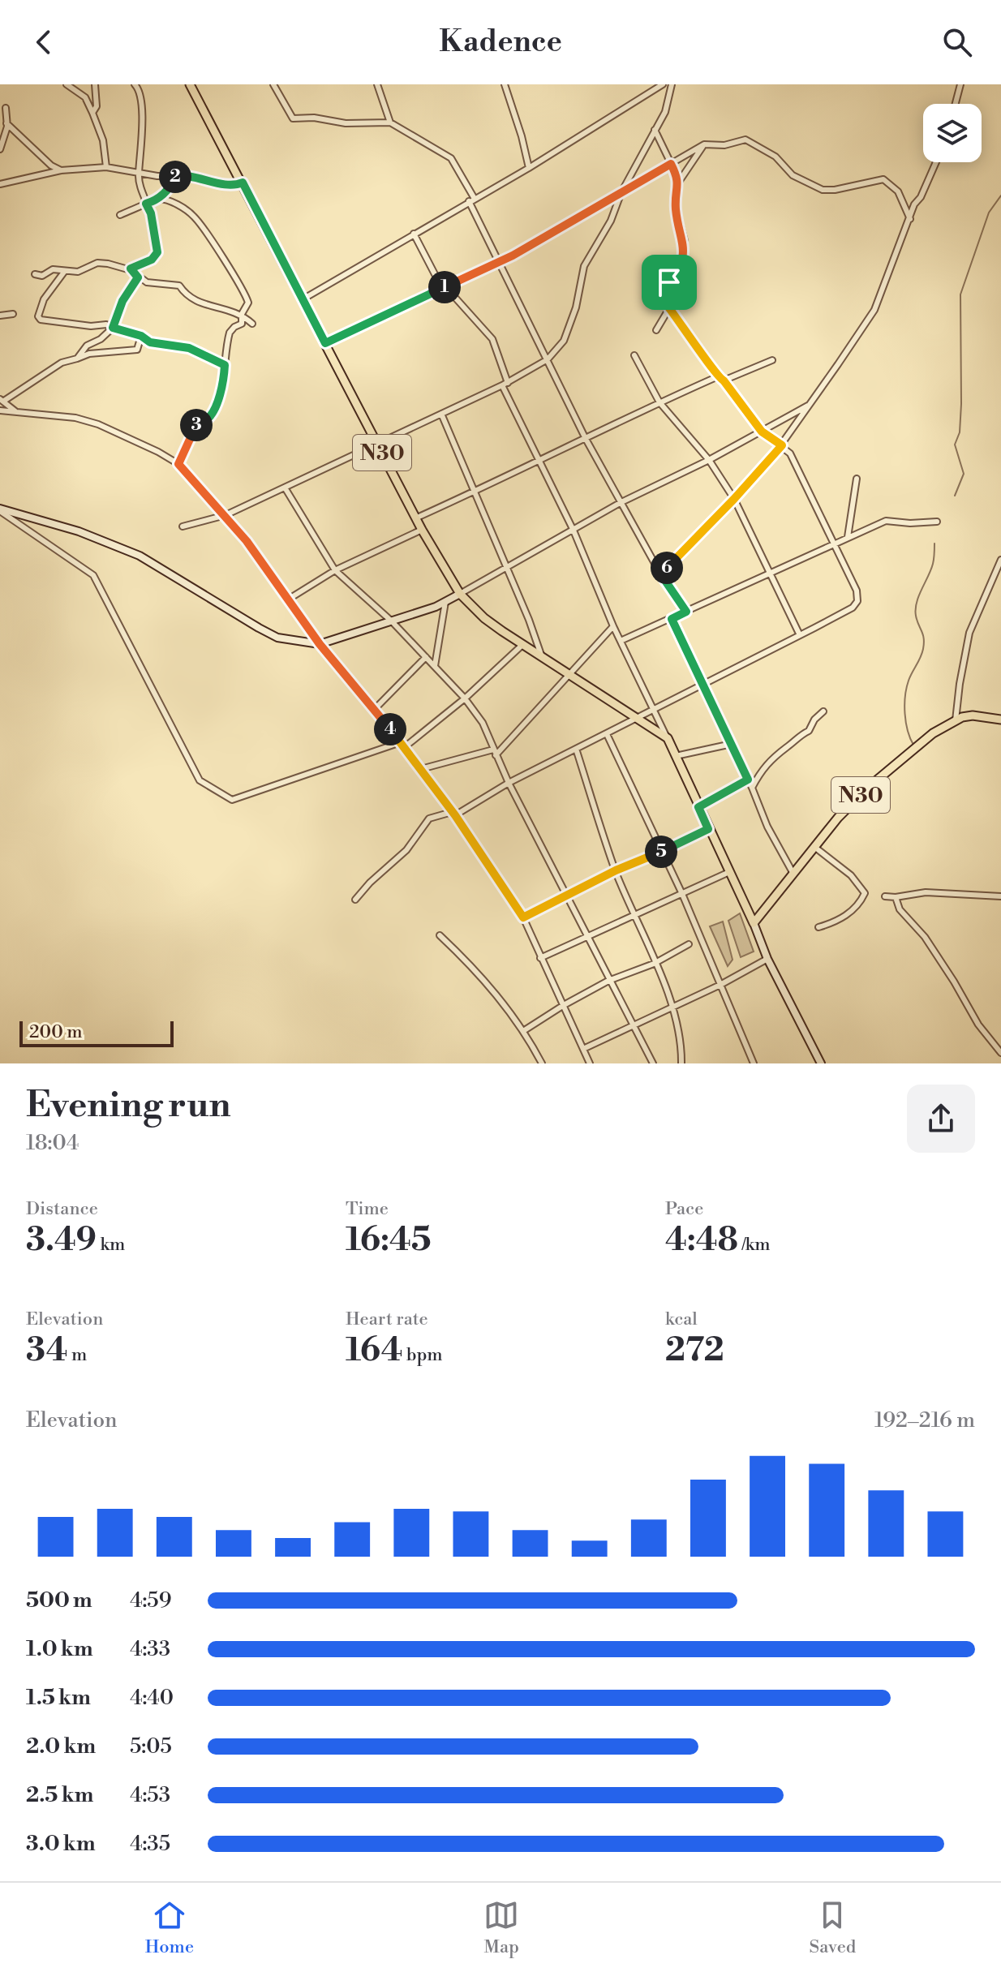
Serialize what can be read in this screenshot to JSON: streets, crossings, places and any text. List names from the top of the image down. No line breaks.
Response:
{"streets":{"main road":["N30"]},"scale_bar":"200 m","page":{"header":"Kadence","pins":["2","1","3","6","4","5"],"scale":"200 m","heading":["Evening run","18:04"],"stats":[["Distance","3.49 km"],["Time","16:45"],["Pace","4:48 /km"],["Elevation","34 m"],["Heart rate","164 bpm"],["kcal","272"]],"chart":["Elevation","192–216 m"],"list":[{"name":"500 m","note":"4:59"},{"name":"1.0 km","note":"4:33"},{"name":"1.5 km","note":"4:40"},{"name":"2.0 km","note":"5:05"},{"name":"2.5 km","note":"4:53"},{"name":"3.0 km","note":"4:35"}],"tabs":["Home","Map","Saved"]}}
